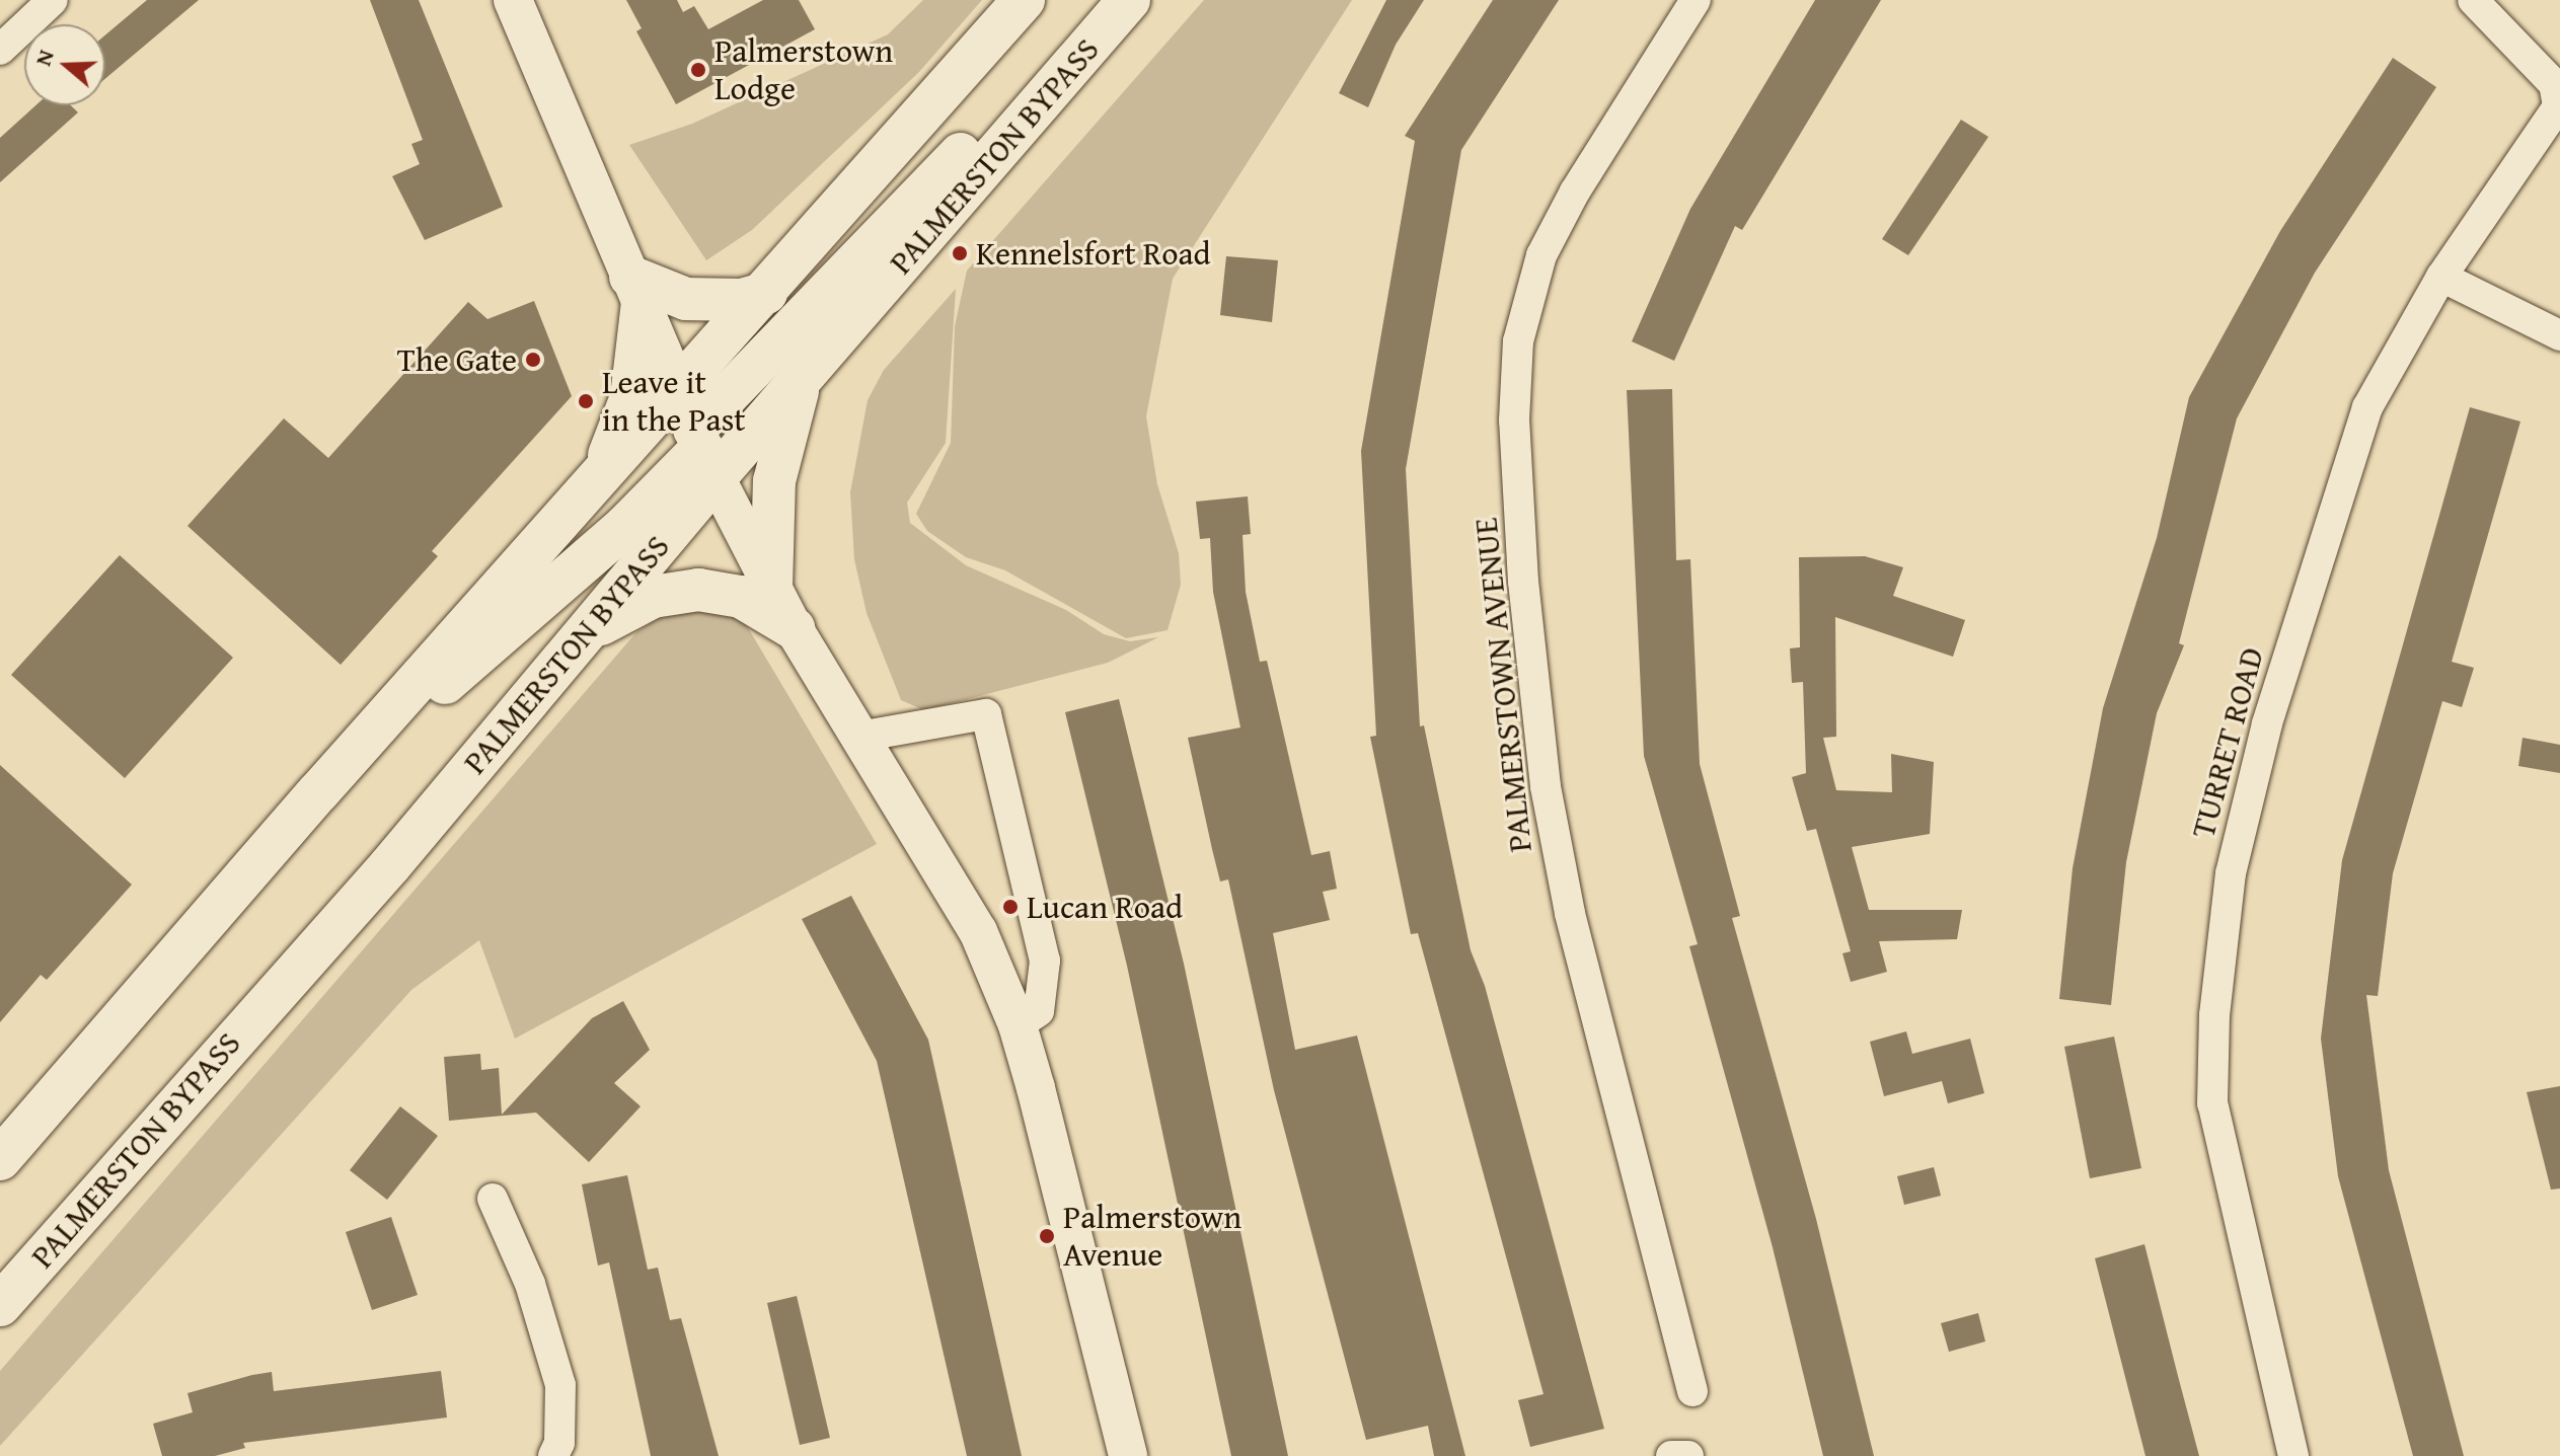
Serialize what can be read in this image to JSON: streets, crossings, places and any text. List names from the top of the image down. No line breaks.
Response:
{"streets":{"main road":["PALMERSTON BYPASS"],"street":["PALMERSTOWN AVENUE","TURRET ROAD"]},"places":["Palmerstown Lodge","Kennelsfort Road","The Gate","Leave it in the Past","Lucan Road","Palmerstown Avenue"],"north":"left"}
